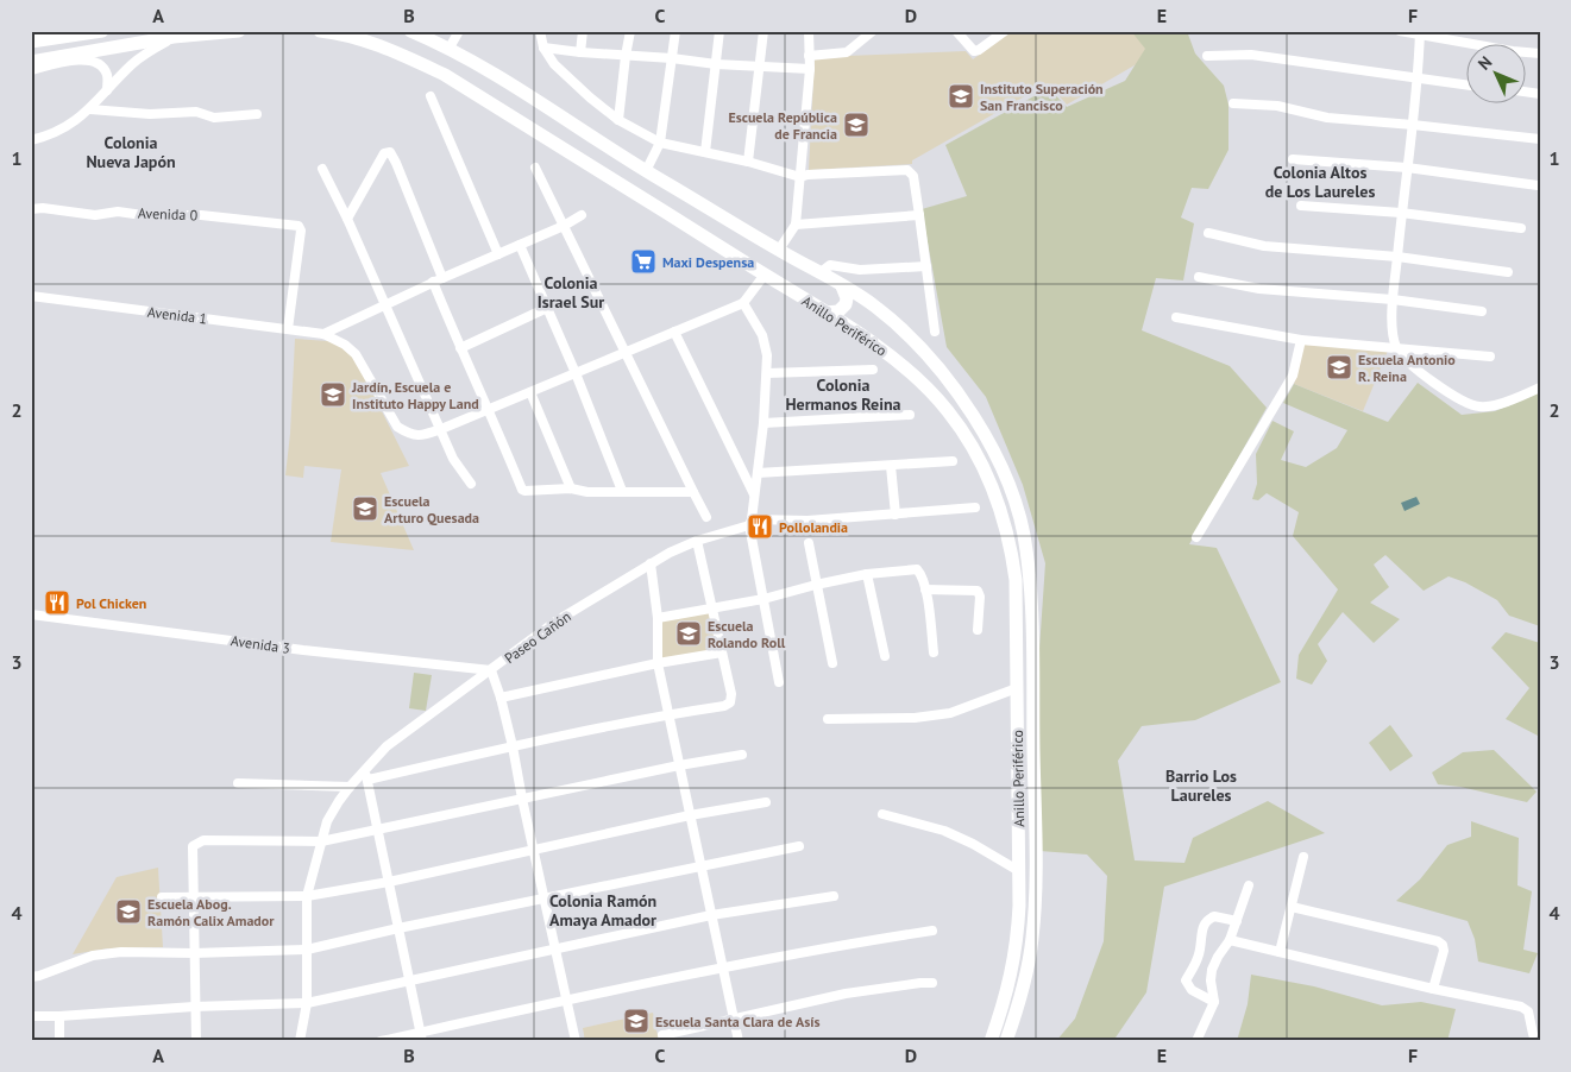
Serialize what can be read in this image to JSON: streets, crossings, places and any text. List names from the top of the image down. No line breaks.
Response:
{"streets":{"highway":["Anillo Periférico"],"street":["Avenida 0","Avenida 1","Paseo Cañón","Avenida 3"]},"crossings":[["Avenida 0","Avenida 1"],["Paseo Cañón","Avenida 3"]],"districts":["Colonia Nueva Japón","Colonia Altos de Los Laureles","Colonia Israel Sur","Colonia Hermanos Reina","Barrio Los Laureles","Colonia Ramón Amaya Amador"],"places":{"school or university":["Instituto Superación San Francisco","Escuela República de Francia","Escuela Antonio R. Reina","Jardín, Escuela e Instituto Happy Land","Escuela Arturo Quesada","Escuela Rolando Roll","Escuela Abog. Ramón Calix Amador","Escuela Santa Clara de Asís"],"supermarket":["Maxi Despensa"],"restaurant":["Pollolandia","Pol Chicken"]},"north":"top left","grid":{"columns":["A","B","C","D","E","F"],"rows":["1","2","3","4"]}}
